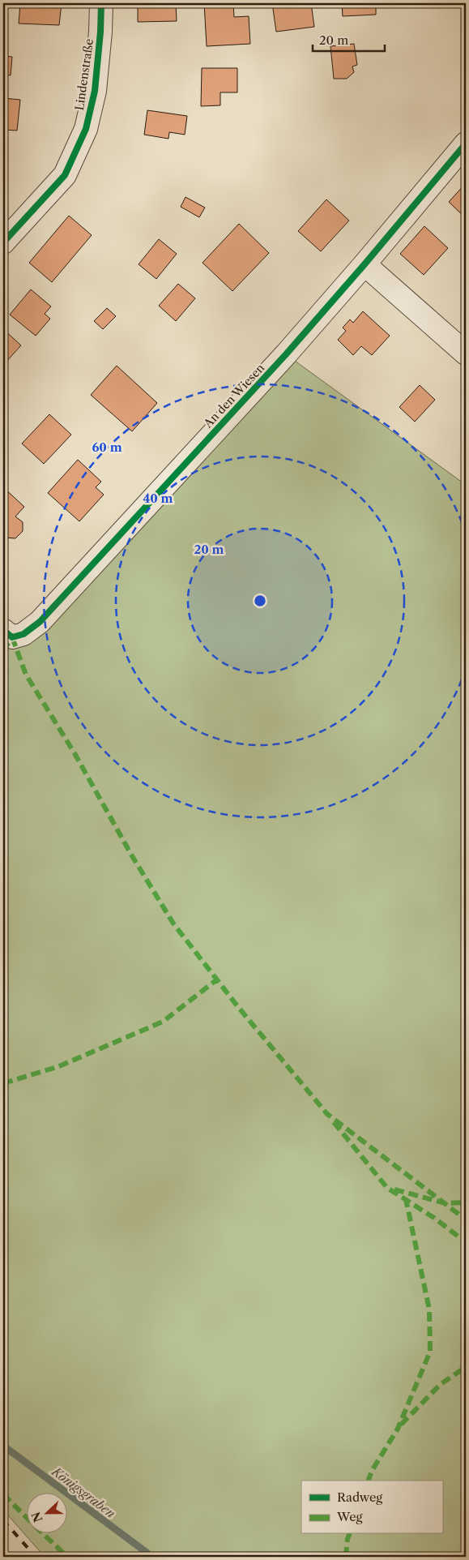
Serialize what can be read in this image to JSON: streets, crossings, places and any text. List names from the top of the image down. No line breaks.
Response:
{"streets":{"street":["Lindenstraße","An den Wiesen"]},"water":["Königsgraben"],"legend":["Radweg","Weg"],"scale_bar":"20 m","north":"left","rings":["60 m","40 m","20 m"]}
